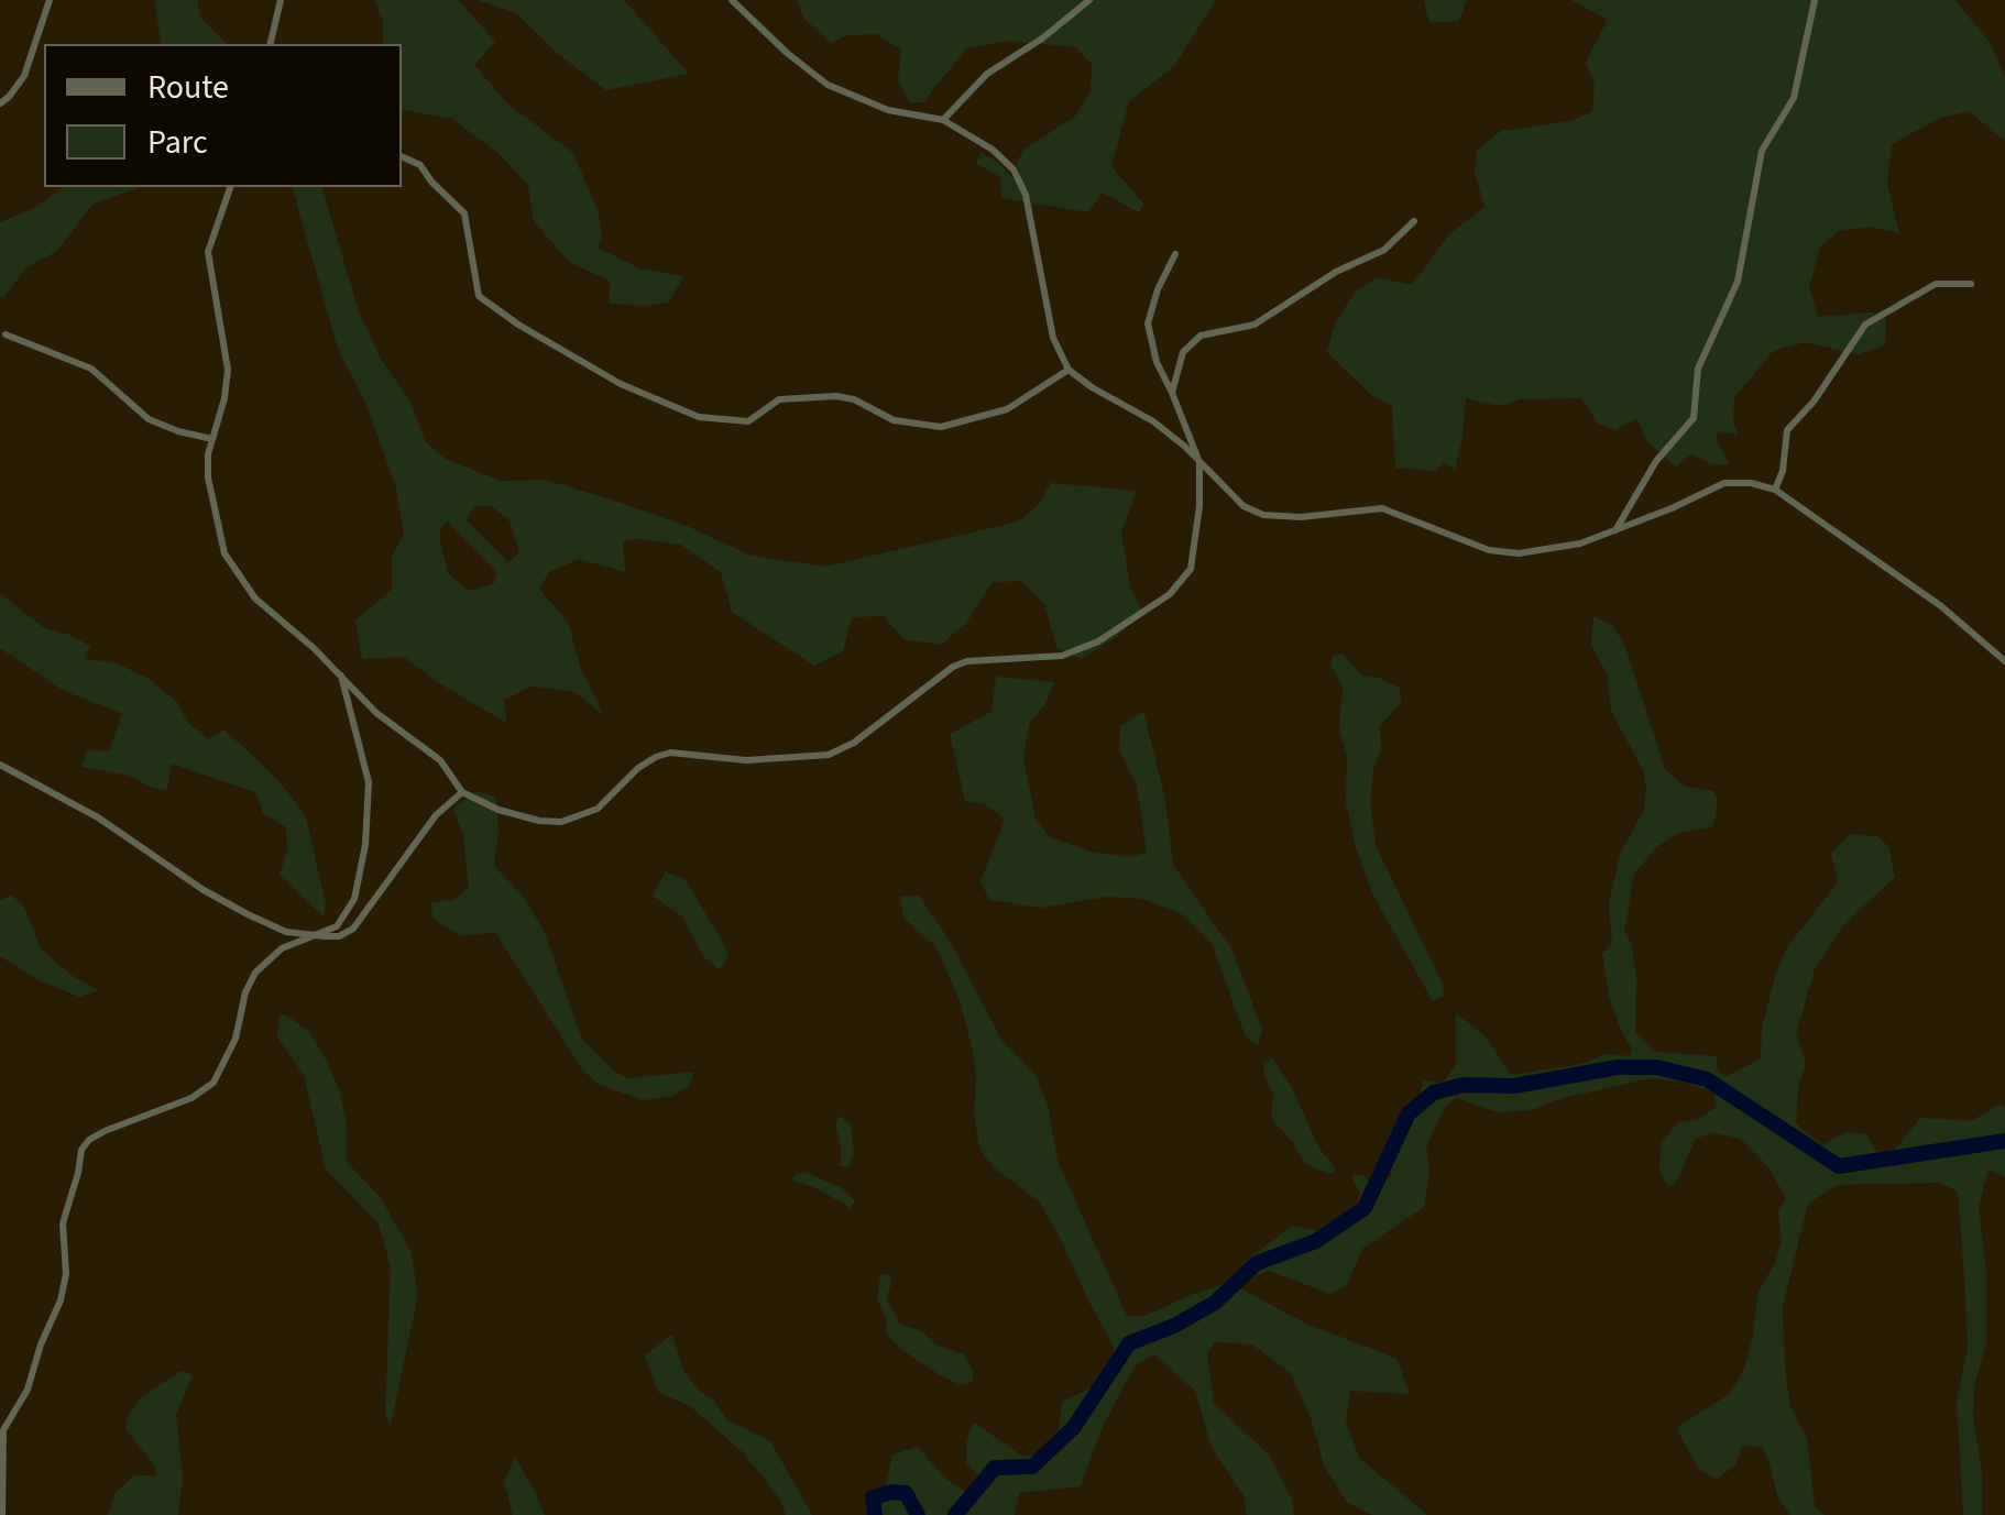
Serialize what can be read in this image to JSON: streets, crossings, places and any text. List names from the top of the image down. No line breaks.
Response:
{"legend":["Route","Parc"]}
